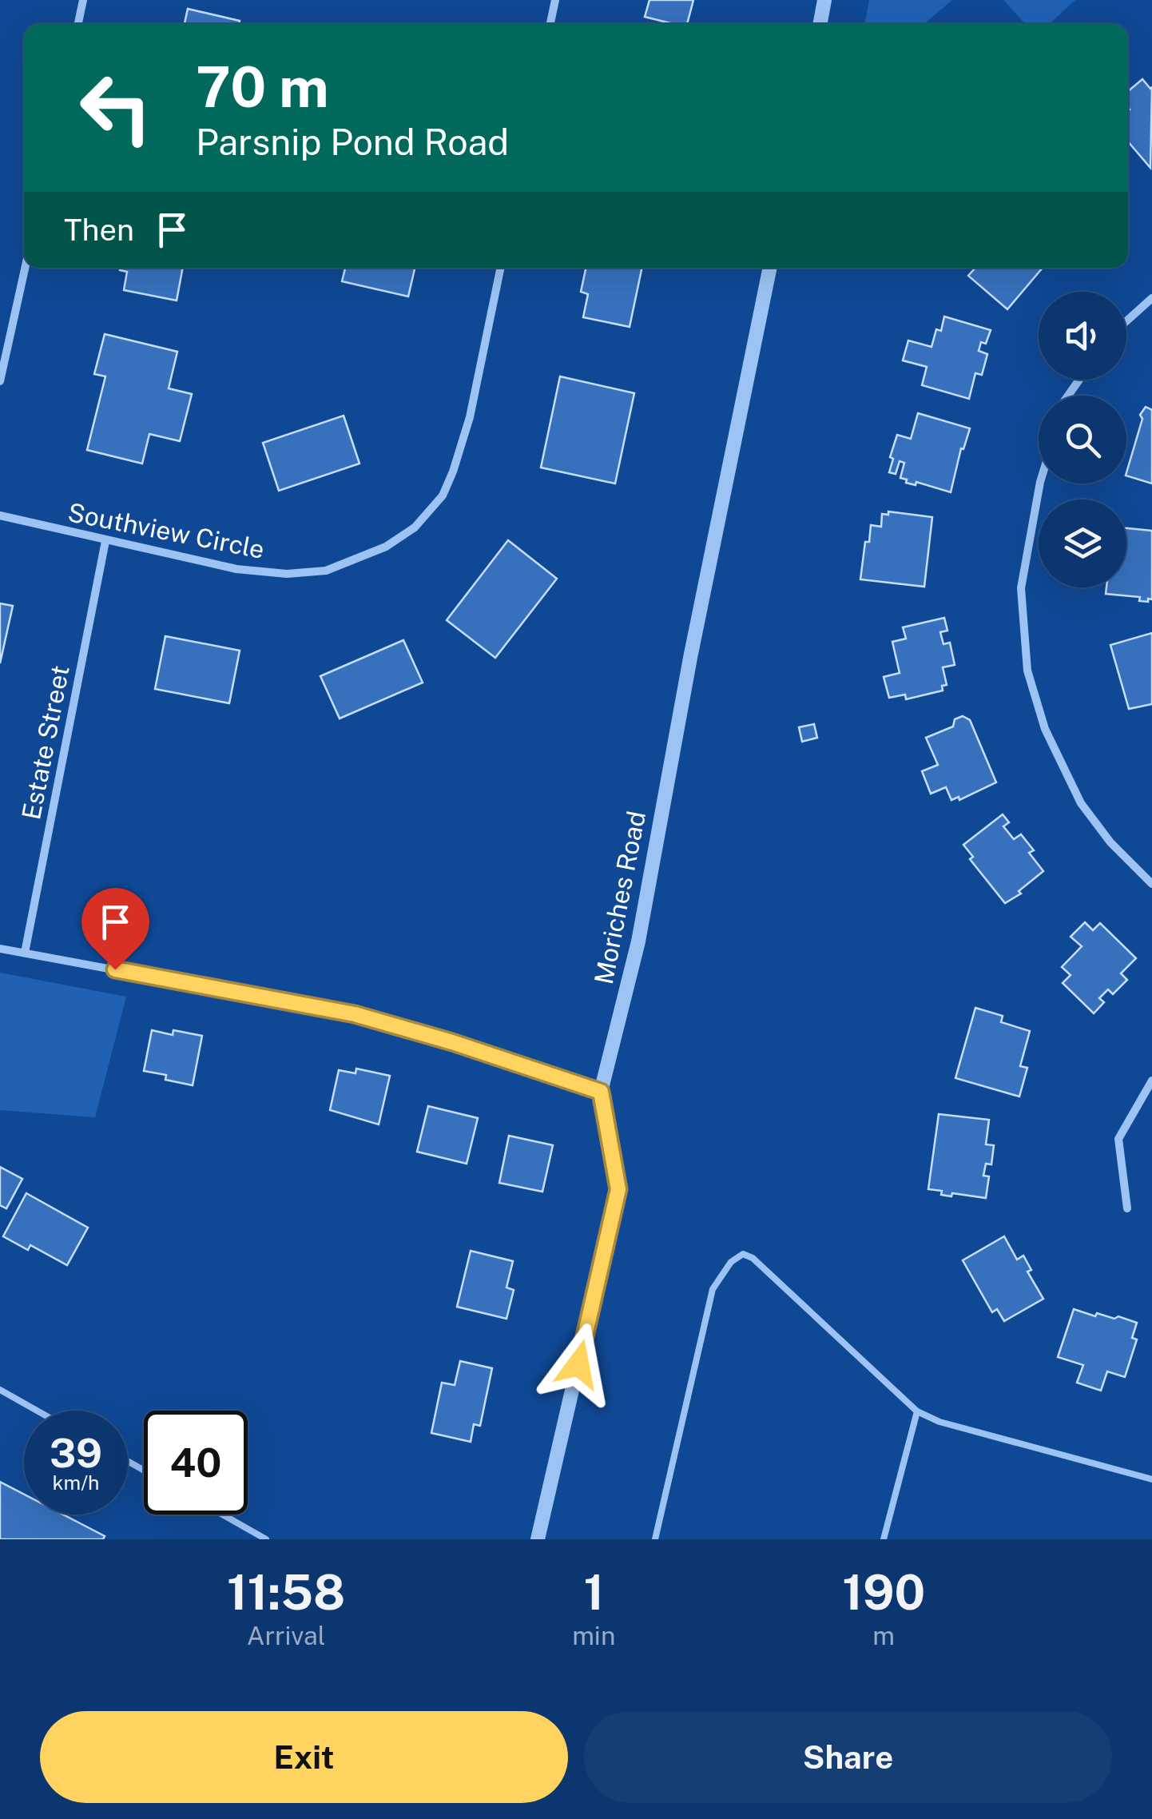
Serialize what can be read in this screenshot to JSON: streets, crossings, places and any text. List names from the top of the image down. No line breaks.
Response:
{"streets":{"street":["Southview Circle","Estate Street","Moriches Road"]},"crossings":[["Southview Circle","Estate Street"]],"page":{"turn":["70 m","Parsnip Pond Road"],"then":"Then","speed":"39 km/h","limit":"40","eta":["11:58","Arrival","1","min","190","m"],"buttons":["Exit","Share"]}}
